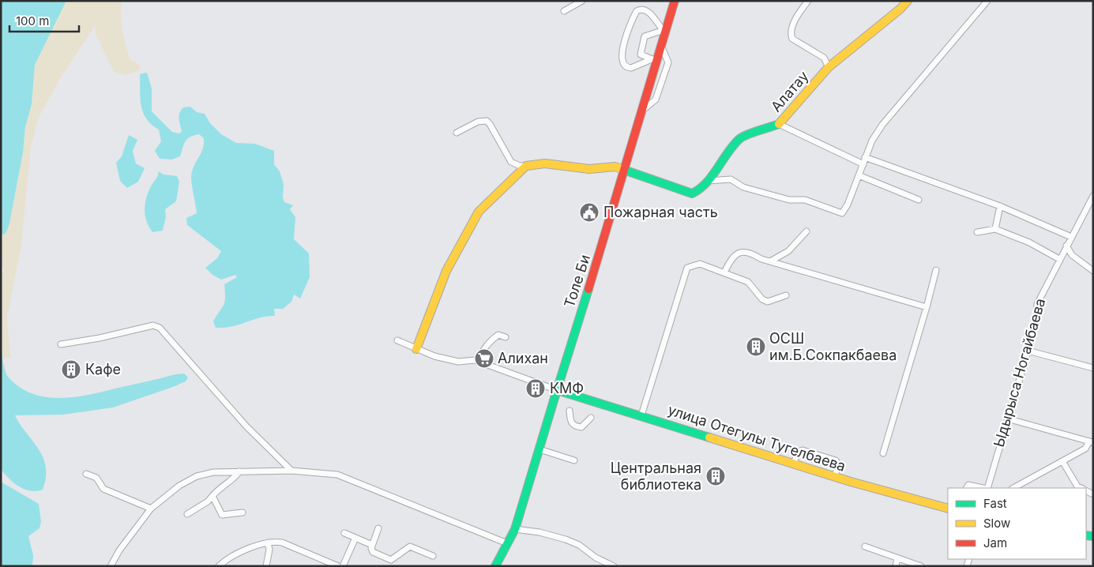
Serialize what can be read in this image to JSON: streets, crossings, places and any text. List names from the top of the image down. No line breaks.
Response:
{"streets":{"street":["Алатау","Толе Би","Ыдырыса Ногайбаева","улица Отегулы Тугелбаева"]},"crossings":[["Алатау","Толе Би"],["Толе Би","улица Отегулы Тугелбаева"]],"places":{"public building":["Пожарная часть"],"building":["ОСШ им.Б.Сокпакбаева","Кафе","КМФ","Центральная библиотека"],"supermarket":["Алихан"]},"legend":["Fast","Slow","Jam"],"scale_bar":"100 m"}
